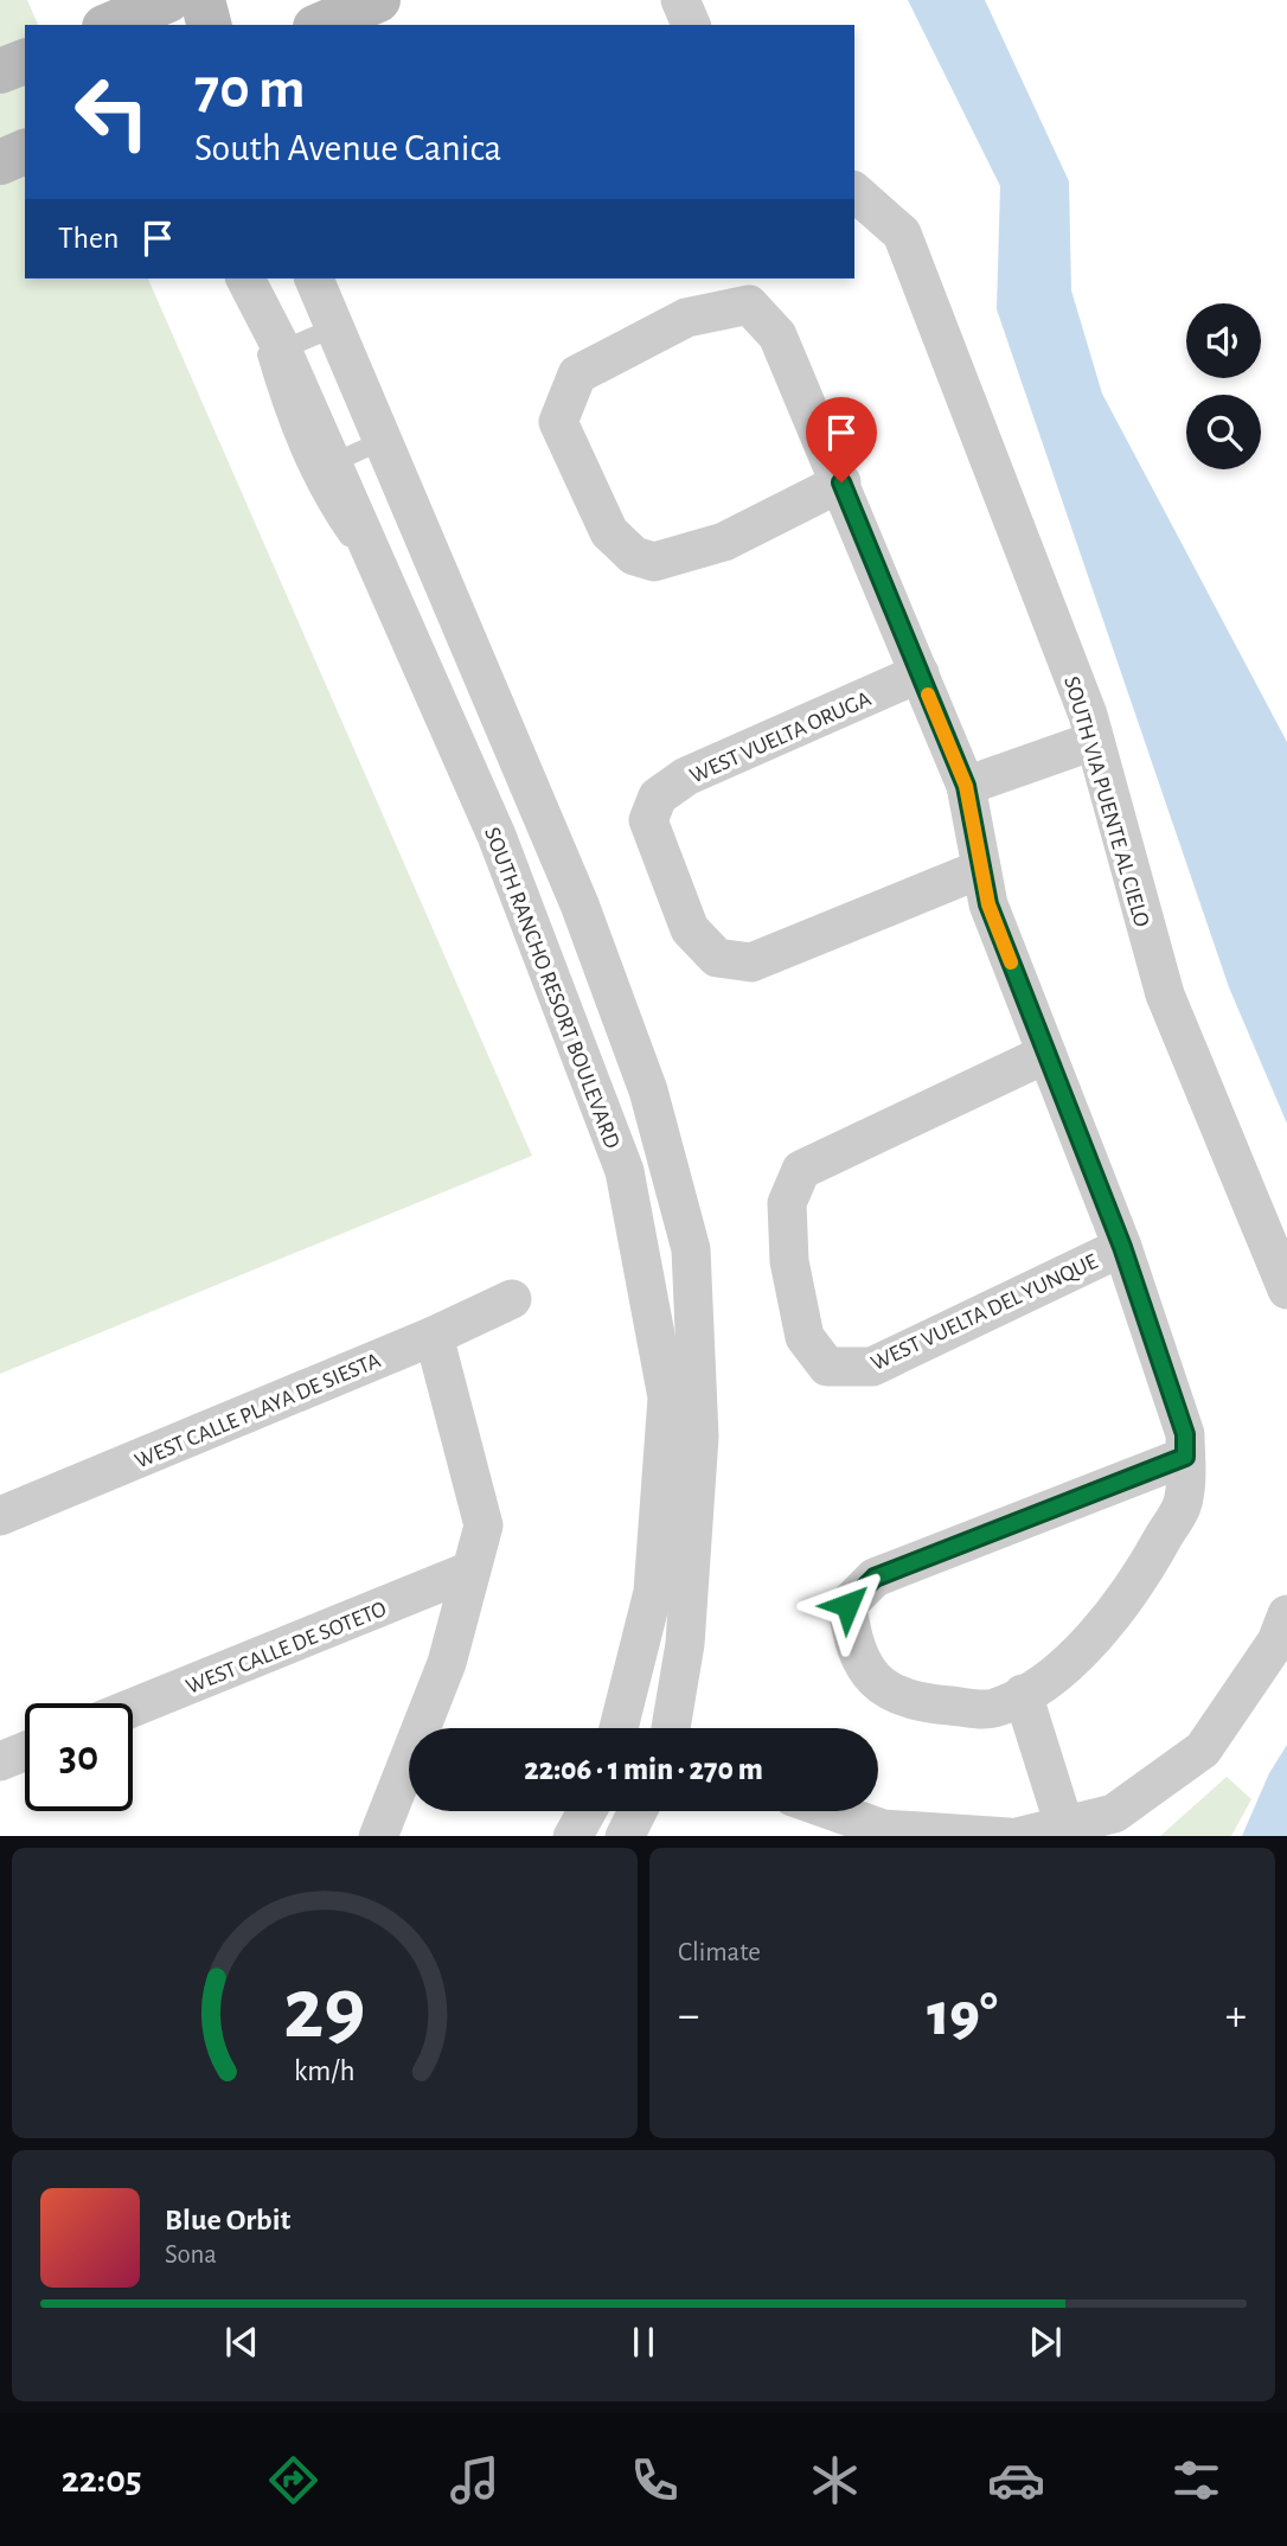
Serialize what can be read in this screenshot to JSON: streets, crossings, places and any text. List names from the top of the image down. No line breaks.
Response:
{"streets":{"street":["WEST VUELTA ORUGA","SOUTH VIA PUENTE AL CIELO","SOUTH RANCHO RESORT BOULEVARD","WEST VUELTA DEL YUNQUE","WEST CALLE PLAYA DE SIESTA","WEST CALLE DE SOTETO"]},"page":{"turn":["70 m","South Avenue Canica"],"then":"Then","limit":"30","trip":"22:06 · 1 min · 270 m","tile":"Climate","heat":["−","19°","+"],"song":["Blue Orbit","Sona"],"tabs":"22:05","gauge":["29","km/h"]}}
